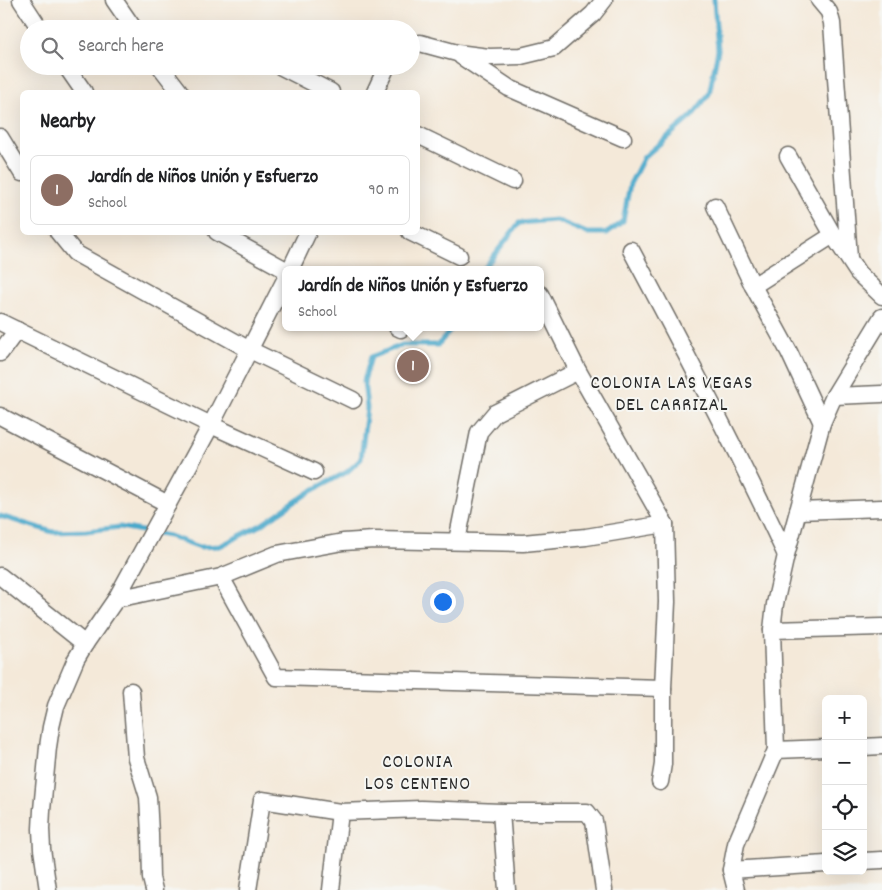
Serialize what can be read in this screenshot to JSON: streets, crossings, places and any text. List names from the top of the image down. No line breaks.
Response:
{"districts":["COLONIA LAS VEGAS DEL CARRIZAL","COLONIA LOS CENTENO"],"page":{"search":"Search here","heading":"Nearby","list":[{"mark":"1","name":"Jardín de Niños Unión y Esfuerzo","note":"School","value":"90 m"}],"popup":["Jardín de Niños Unión y Esfuerzo","School"],"pins":"1","map_buttons":["+","−"]}}
